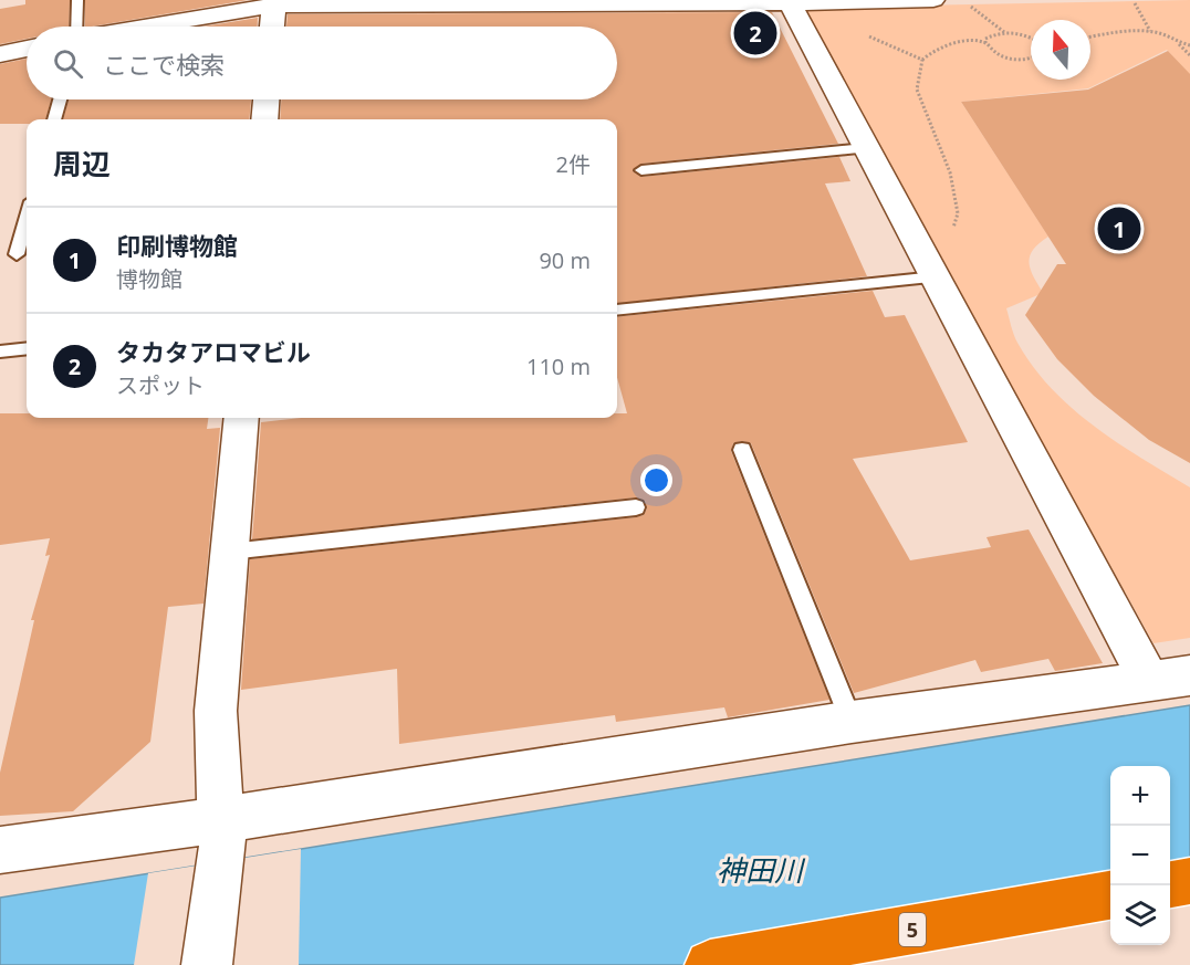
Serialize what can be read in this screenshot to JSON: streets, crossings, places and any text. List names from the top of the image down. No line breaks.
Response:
{"streets":{"highway":["5"]},"water":["神田川"],"north":"top","page":{"pins":["2","1"],"search":"ここで検索","heading":["周辺","2件"],"list":[{"mark":"1","name":"印刷博物館","note":"博物館","value":"90 m"},{"mark":"2","name":"タカタアロマビル","note":"スポット","value":"110 m"}],"map_buttons":["+","−"]}}
